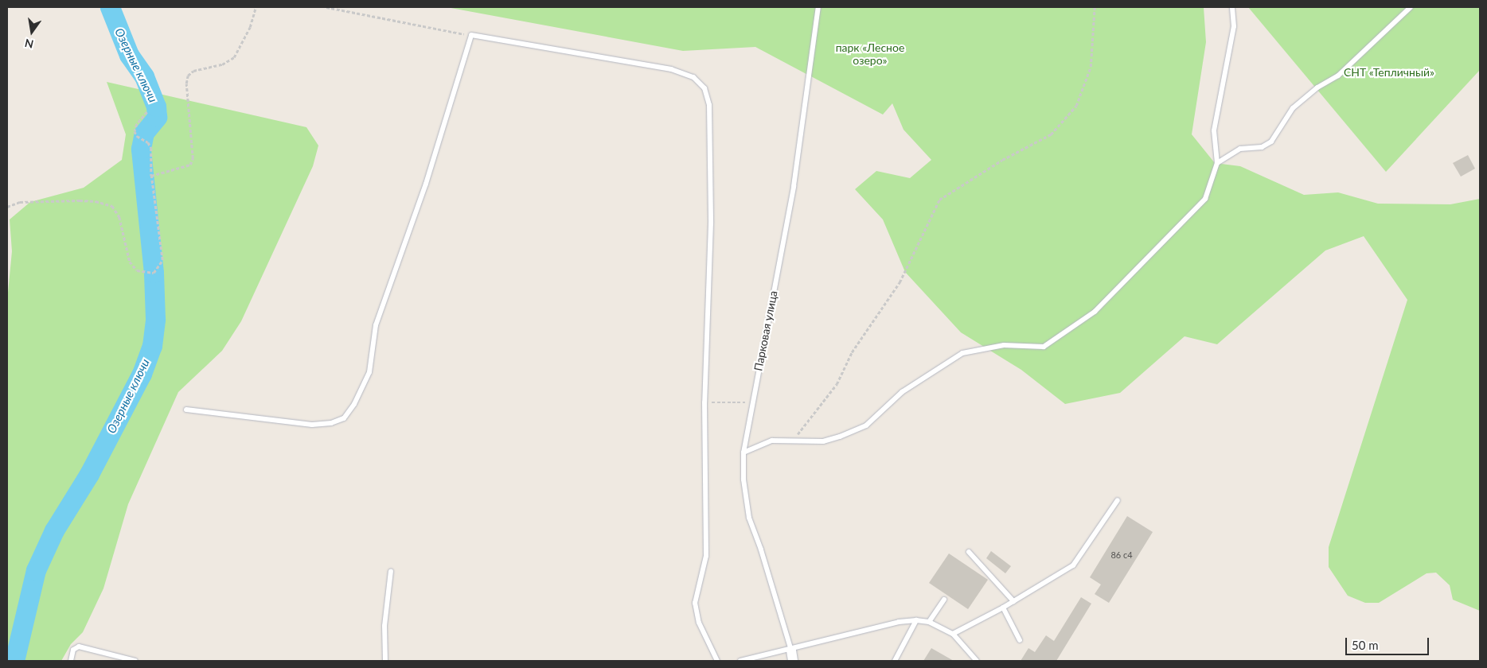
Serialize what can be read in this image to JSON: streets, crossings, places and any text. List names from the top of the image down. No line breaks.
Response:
{"streets":{"lane":["Парковая улица"]},"water":["Озерные ключи"],"parks":["парк «Лесное озеро»","СНТ «Тепличный»"],"house_numbers":["86 с4"],"scale_bar":"50 m","north":"bottom"}
